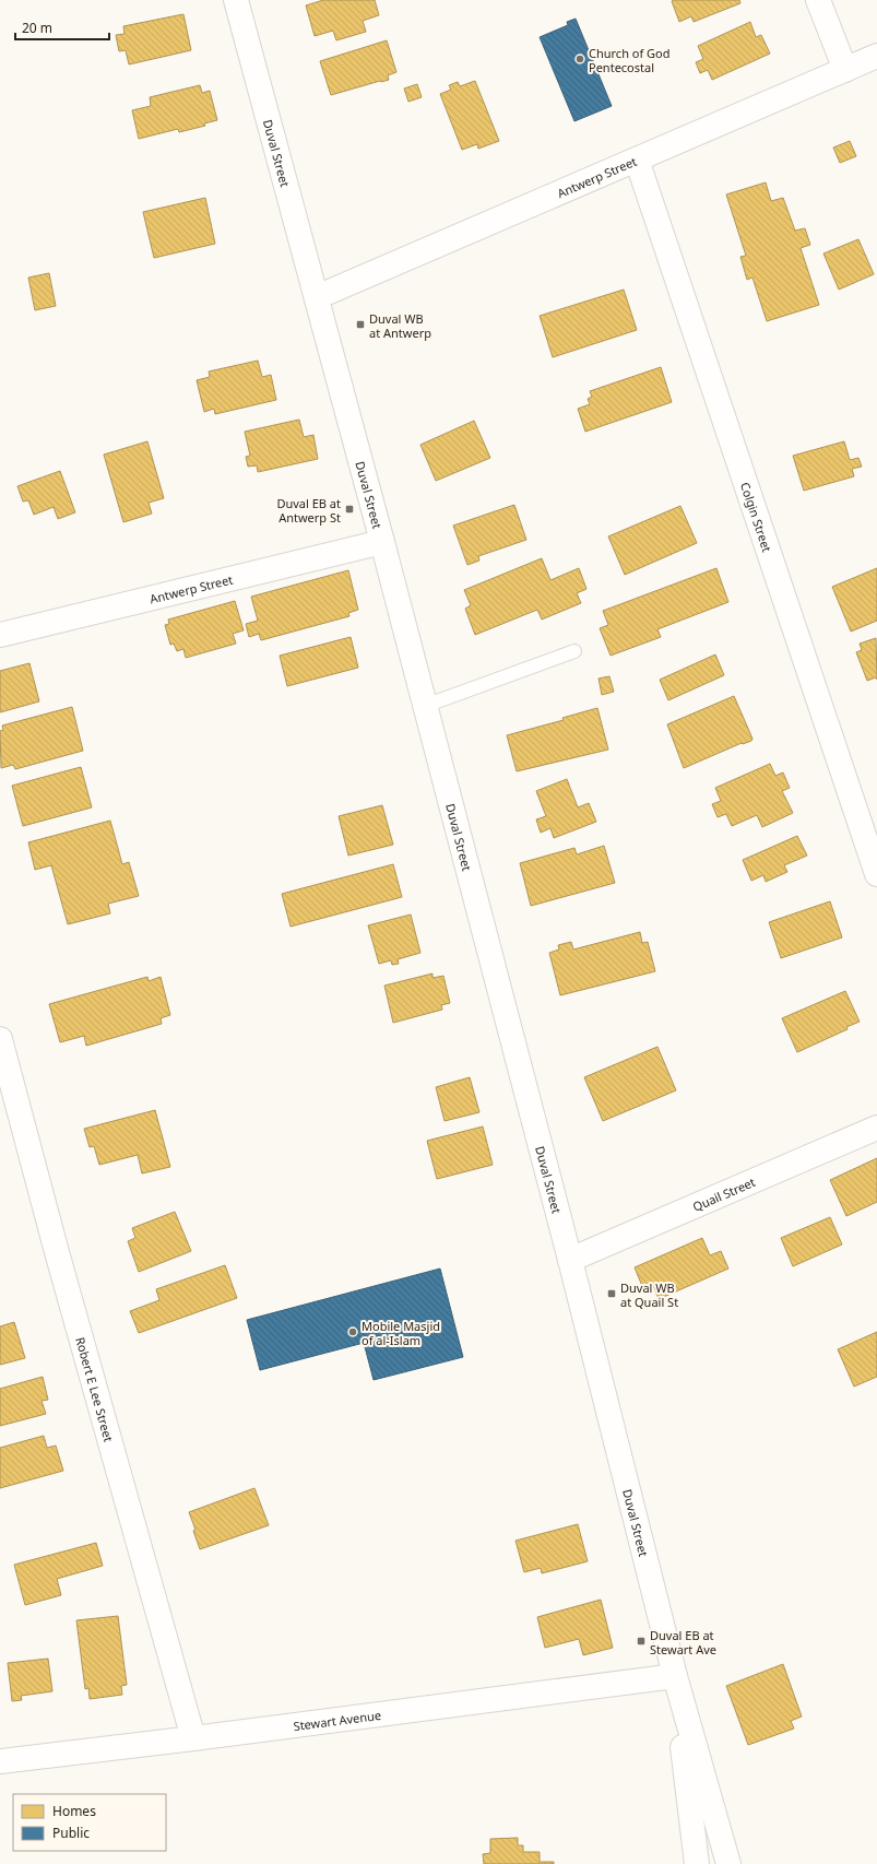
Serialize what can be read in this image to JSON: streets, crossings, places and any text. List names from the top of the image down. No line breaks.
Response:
{"streets":{"street":["Duval Street","Antwerp Street","Colgin Street","Quail Street","Robert E Lee Street","Stewart Avenue"]},"crossings":[["Duval Street","Antwerp Street"],["Duval Street","Quail Street"],["Duval Street","Stewart Avenue"],["Antwerp Street","Colgin Street"],["Robert E Lee Street","Stewart Avenue"]],"places":{"other":["Church of God Pentecostal","Mobile Masjid of al-Islam"],"transit":["Duval WB at Antwerp","Duval EB at Antwerp St","Duval WB at Quail St","Duval EB at Stewart Ave"]},"legend":["Homes","Public"],"scale_bar":"20 m"}
